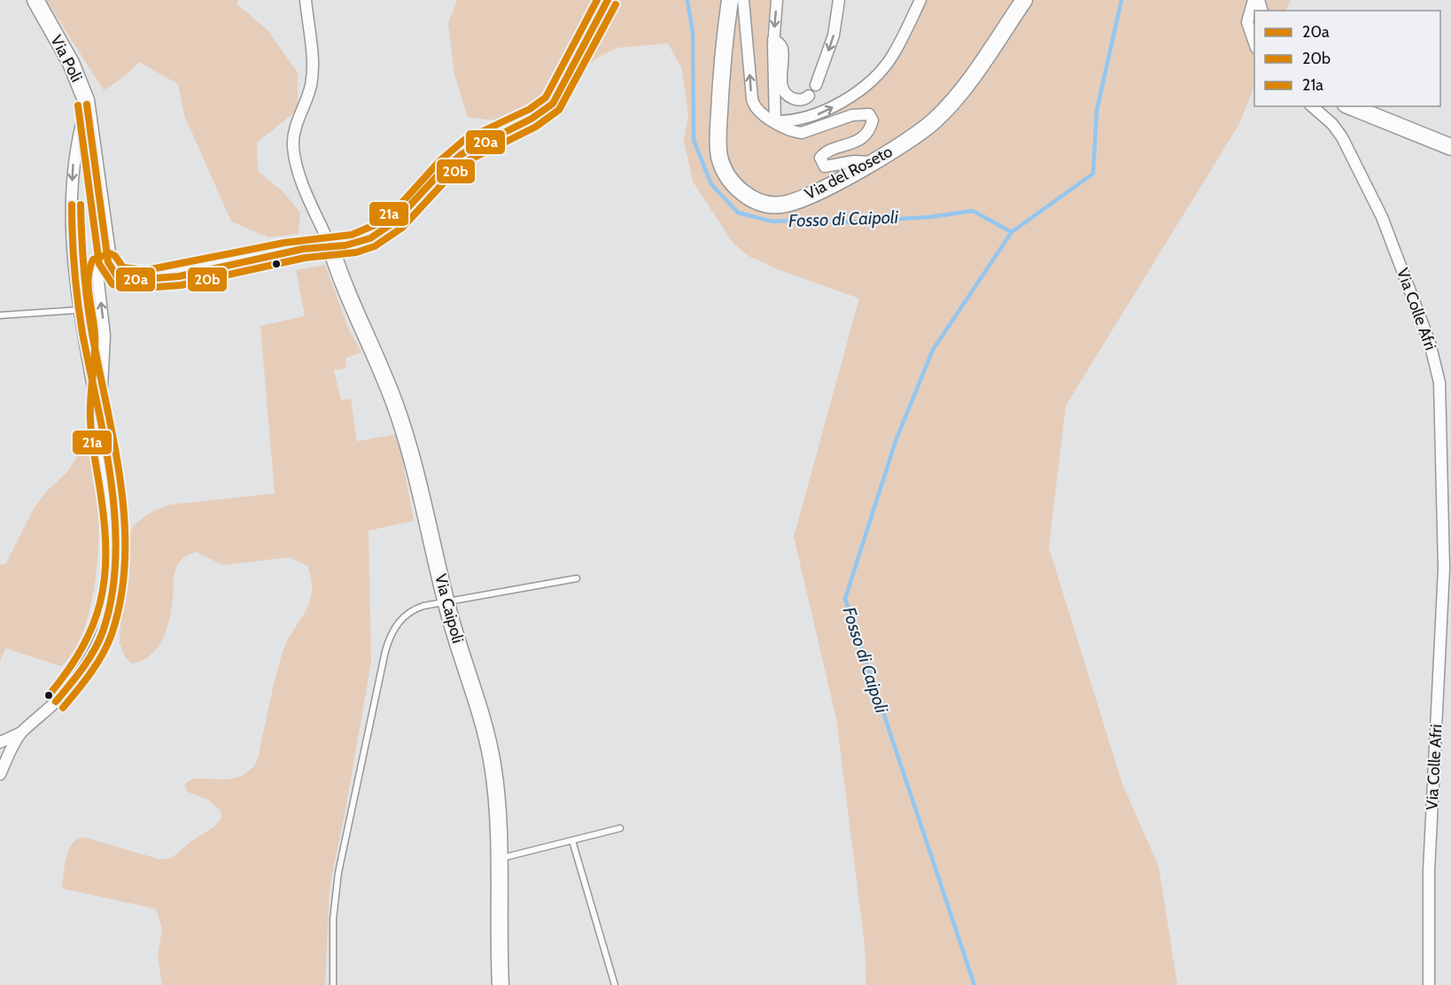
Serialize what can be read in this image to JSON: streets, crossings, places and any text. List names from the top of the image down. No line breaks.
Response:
{"streets":{"street":["Via Poli","Via del Roseto","Via Colle Afri","Via Caipoli"]},"water":["Fosso di Caipoli"],"lines":["transit line 20a","transit line 21a","transit line 20b"],"legend":["20a","20b","21a"]}
